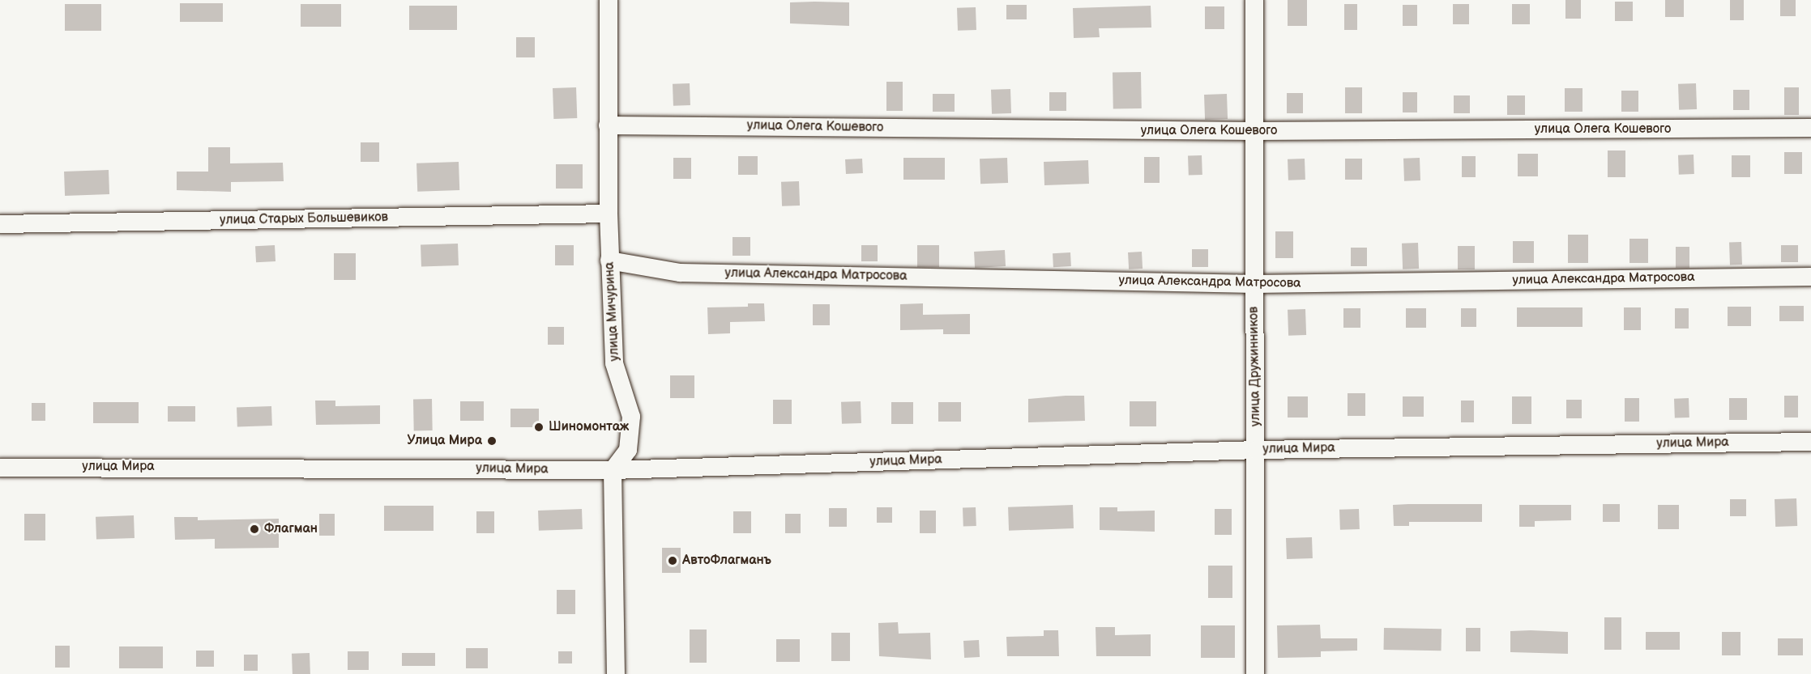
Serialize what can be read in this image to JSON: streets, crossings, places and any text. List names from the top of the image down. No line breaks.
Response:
{"streets":{"street":["улица Олега Кошевого","улица Старых Большевиков","улица Александра Матросова","улица Мичурина","улица Дружинников","улица Мира"]},"crossings":[["улица Олега Кошевого","улица Мичурина"],["улица Олега Кошевого","улица Дружинников"],["улица Старых Большевиков","улица Мичурина"],["улица Александра Матросова","улица Мичурина"],["улица Александра Матросова","улица Дружинников"],["улица Мичурина","улица Мира"],["улица Дружинников","улица Мира"]],"places":["Шиномонтаж","Улица Мира","Флагман","АвтоФлагманъ"]}
